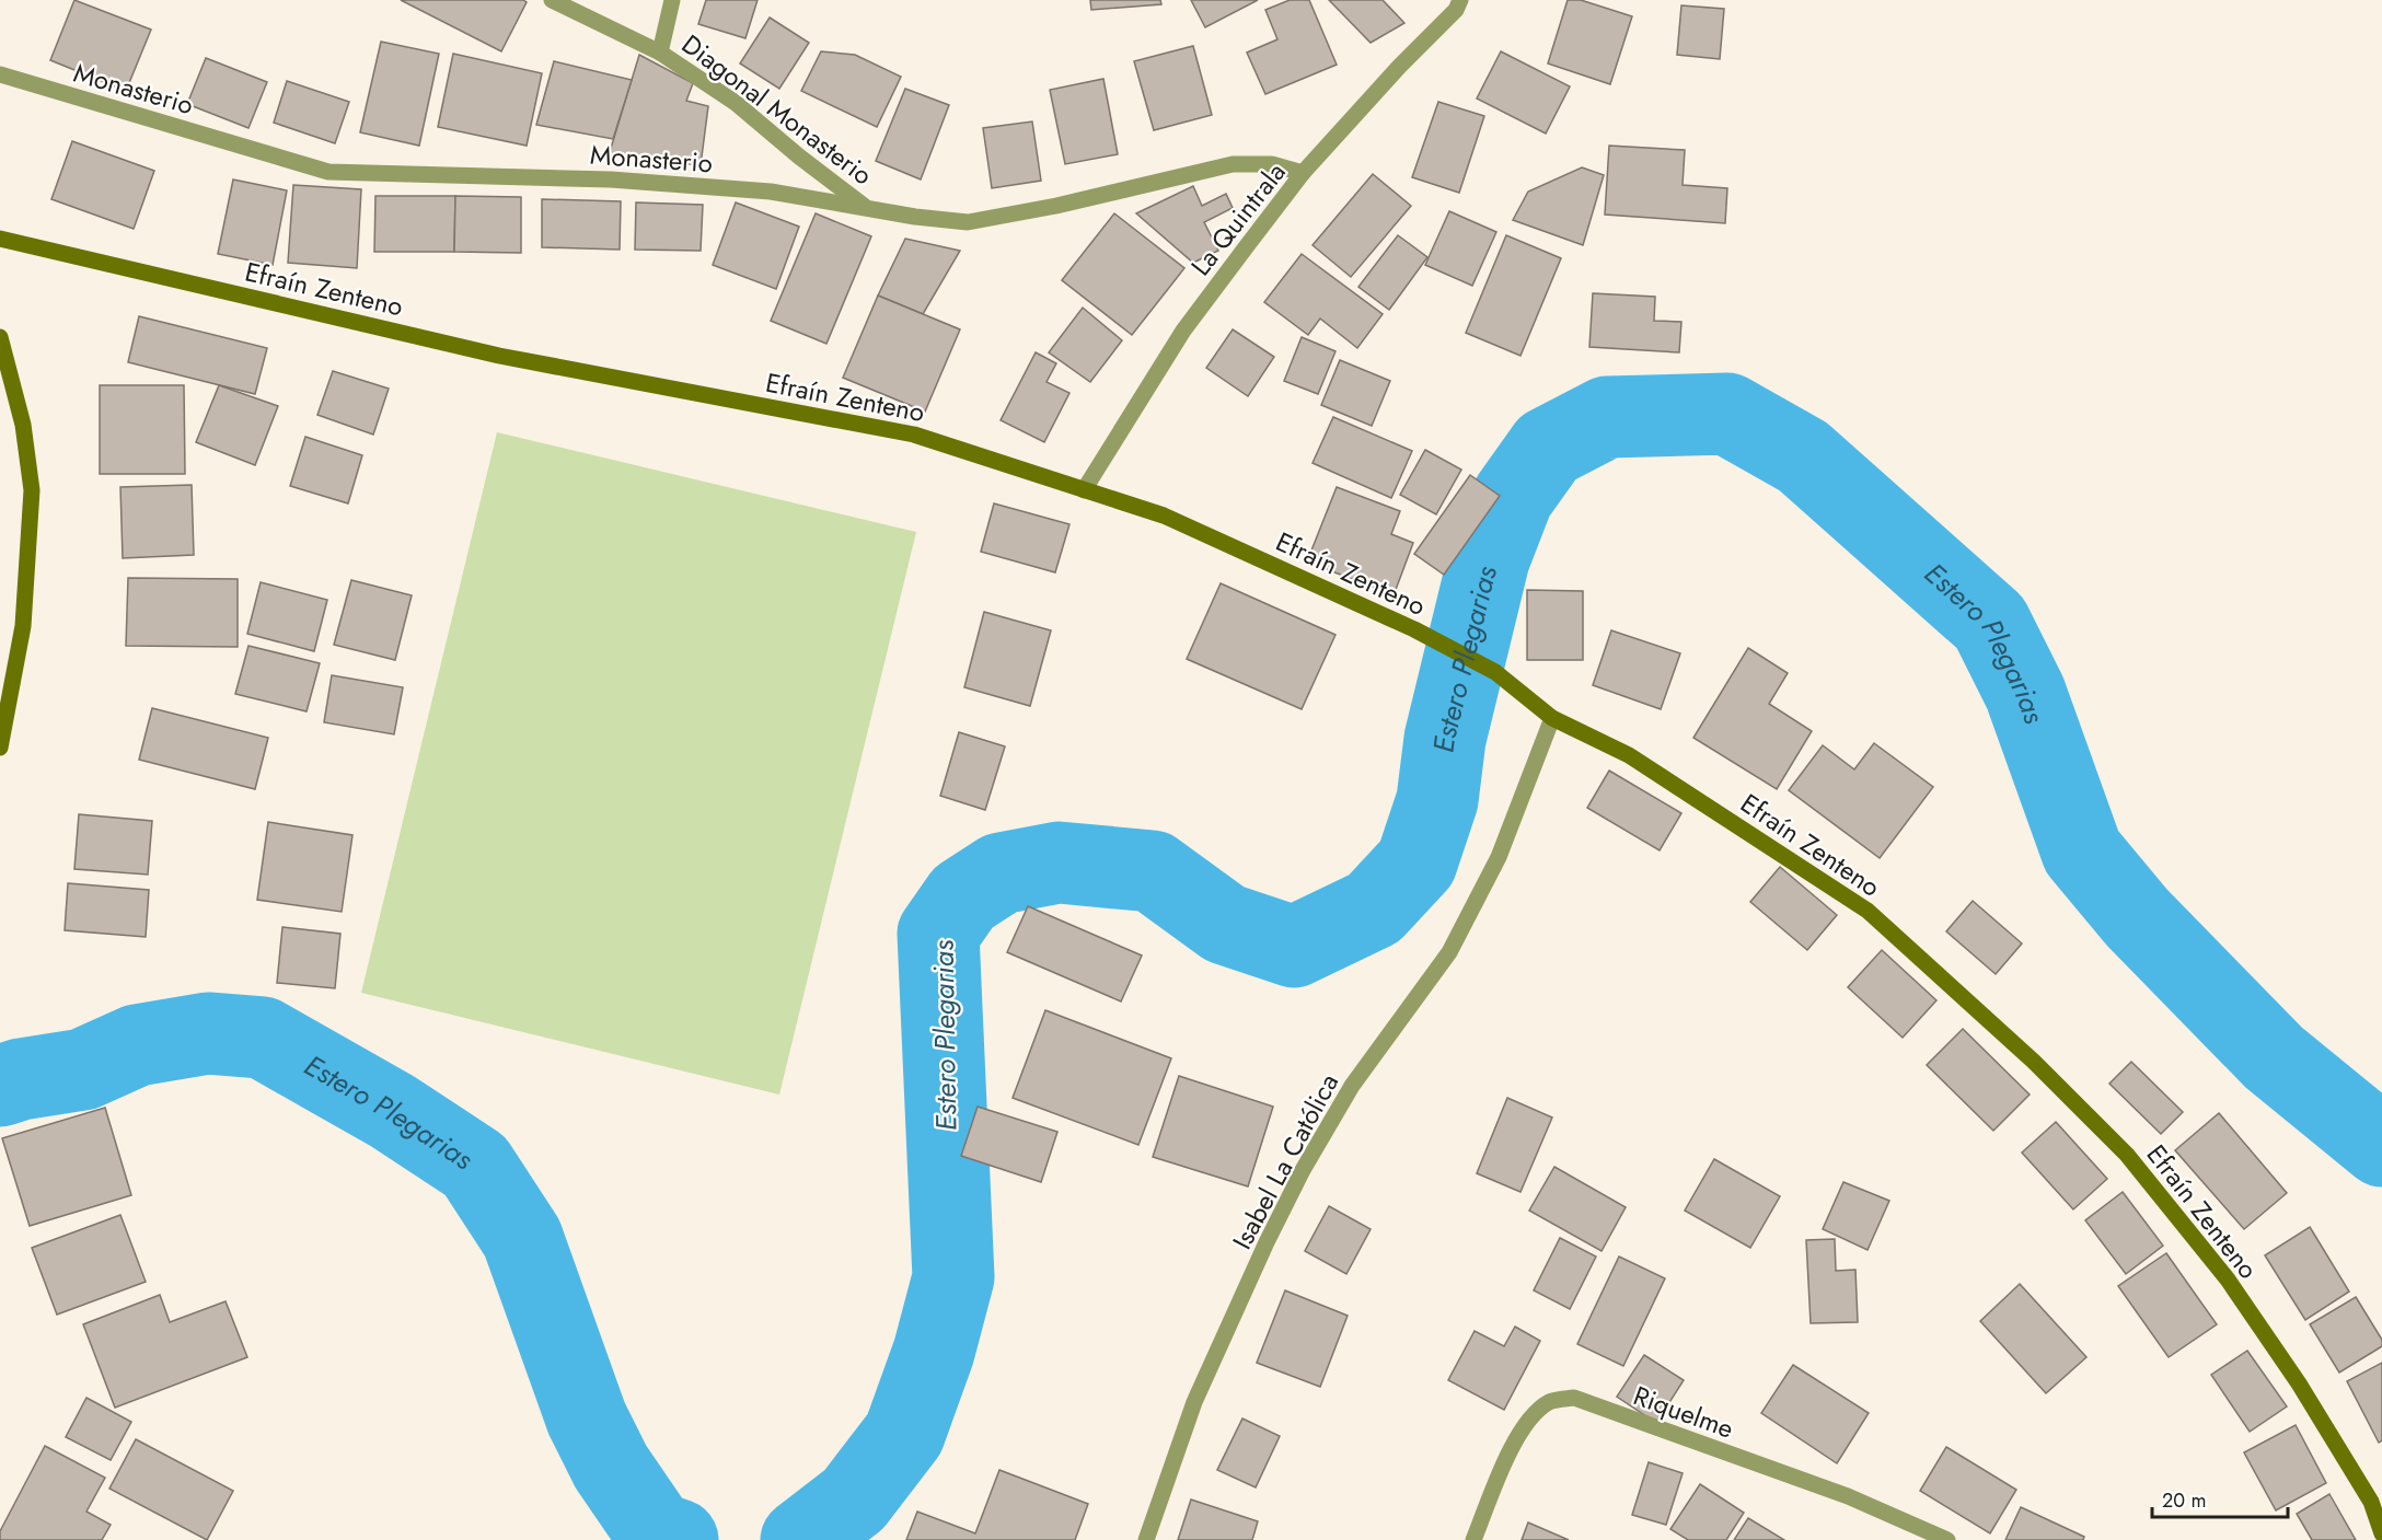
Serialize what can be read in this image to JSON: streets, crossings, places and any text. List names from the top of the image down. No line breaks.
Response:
{"streets":{"street":["Monasterio","Diagonal Monasterio","La Quintrala","Efraín Zenteno","Isabel La Católica","Riquelme"]},"crossings":[["Monasterio","Diagonal Monasterio"],["Monasterio","La Quintrala"],["La Quintrala","Efraín Zenteno"],["Efraín Zenteno","Isabel La Católica"]],"water":["Estero Plegarias"],"scale_bar":"20 m"}
